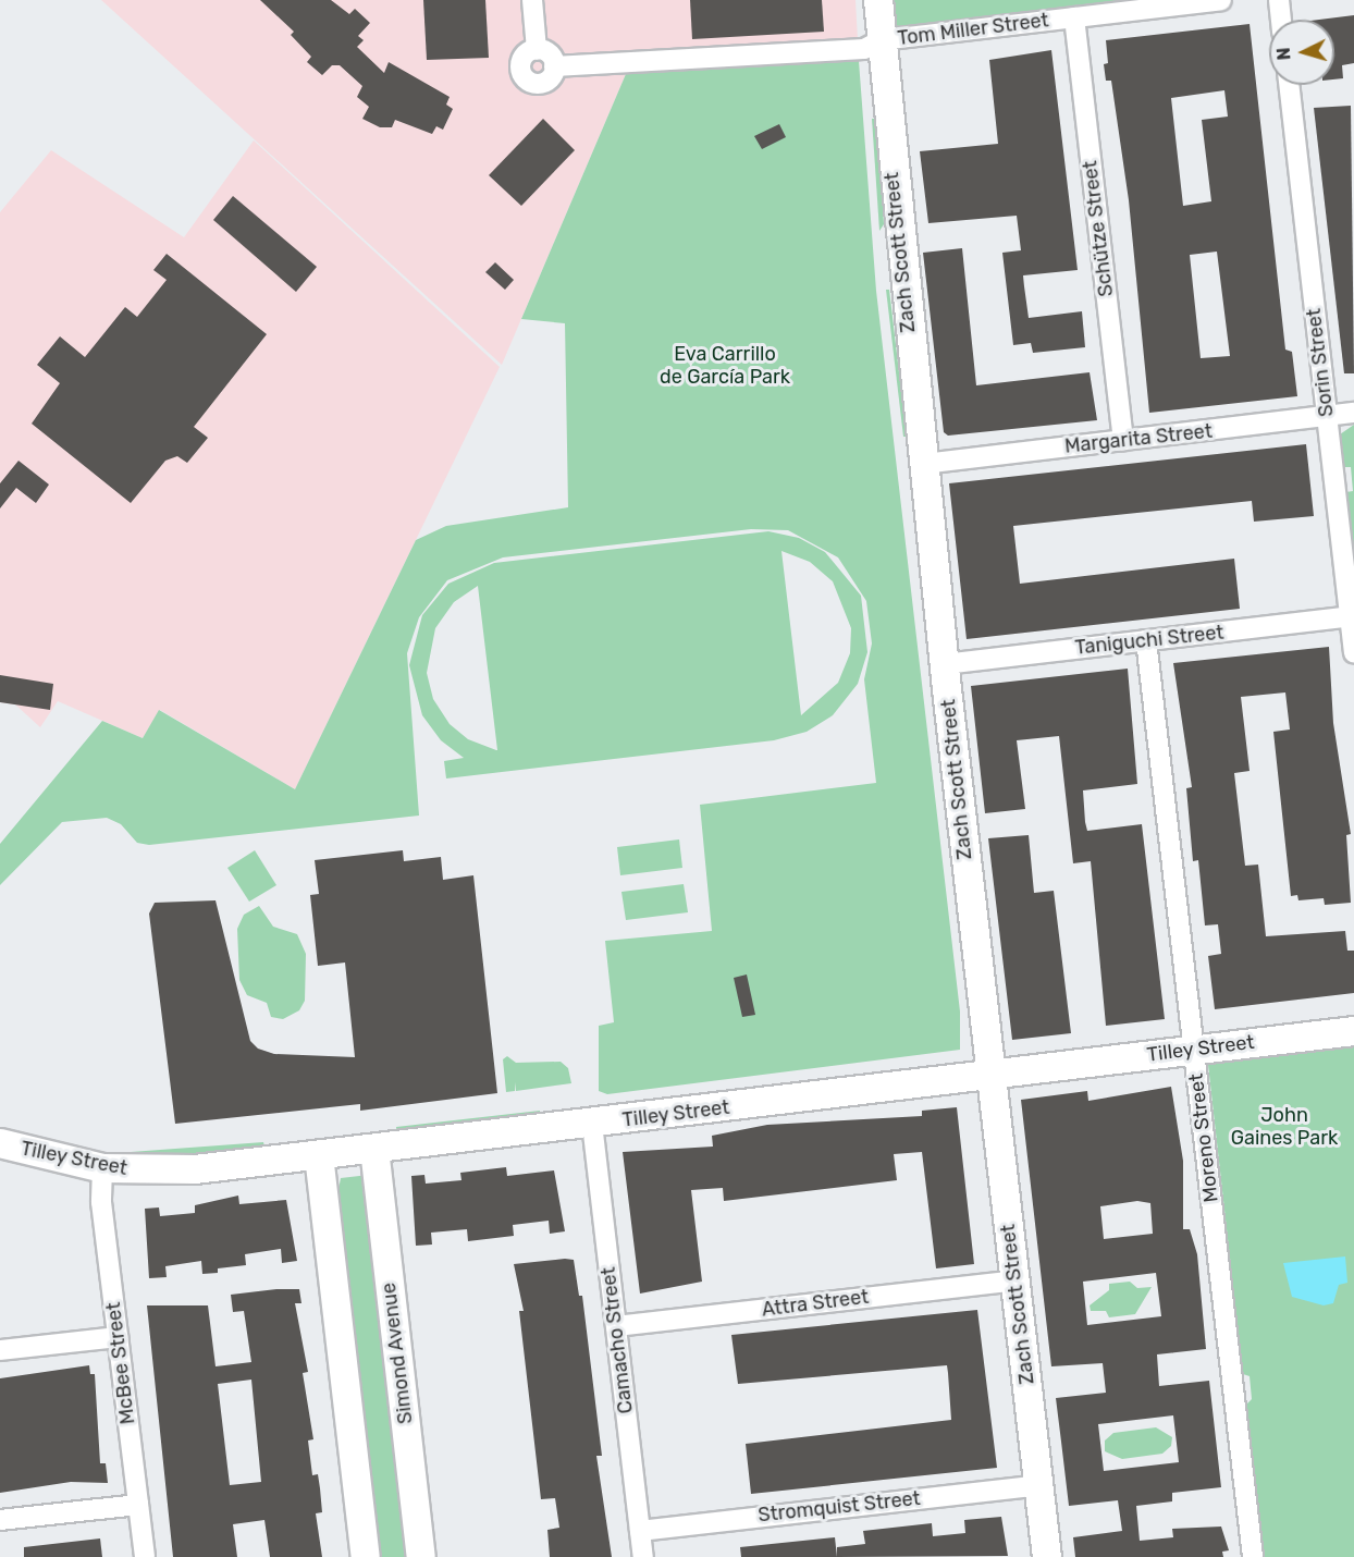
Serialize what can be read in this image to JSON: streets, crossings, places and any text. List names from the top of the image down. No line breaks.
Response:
{"streets":{"street":["Tom Miller Street","Schütze Street","Zach Scott Street","Sorin Street","Margarita Street","Taniguchi Street","Tilley Street","Moreno Street","Attra Street","Camacho Street","Simond Avenue","McBee Street","Stromquist Street"]},"crossings":[["Tom Miller Street","Schütze Street"],["Tom Miller Street","Zach Scott Street"],["Schütze Street","Margarita Street"],["Zach Scott Street","Margarita Street"],["Zach Scott Street","Taniguchi Street"],["Zach Scott Street","Tilley Street"],["Zach Scott Street","Attra Street"],["Zach Scott Street","Stromquist Street"],["Sorin Street","Margarita Street"],["Sorin Street","Taniguchi Street"],["Taniguchi Street","Moreno Street"],["Tilley Street","Moreno Street"],["Tilley Street","Camacho Street"],["Tilley Street","Simond Avenue"],["Tilley Street","McBee Street"],["Attra Street","Camacho Street"],["Camacho Street","Stromquist Street"]],"parks":["Eva Carrillo de García Park","John Gaines Park"],"north":"left"}
